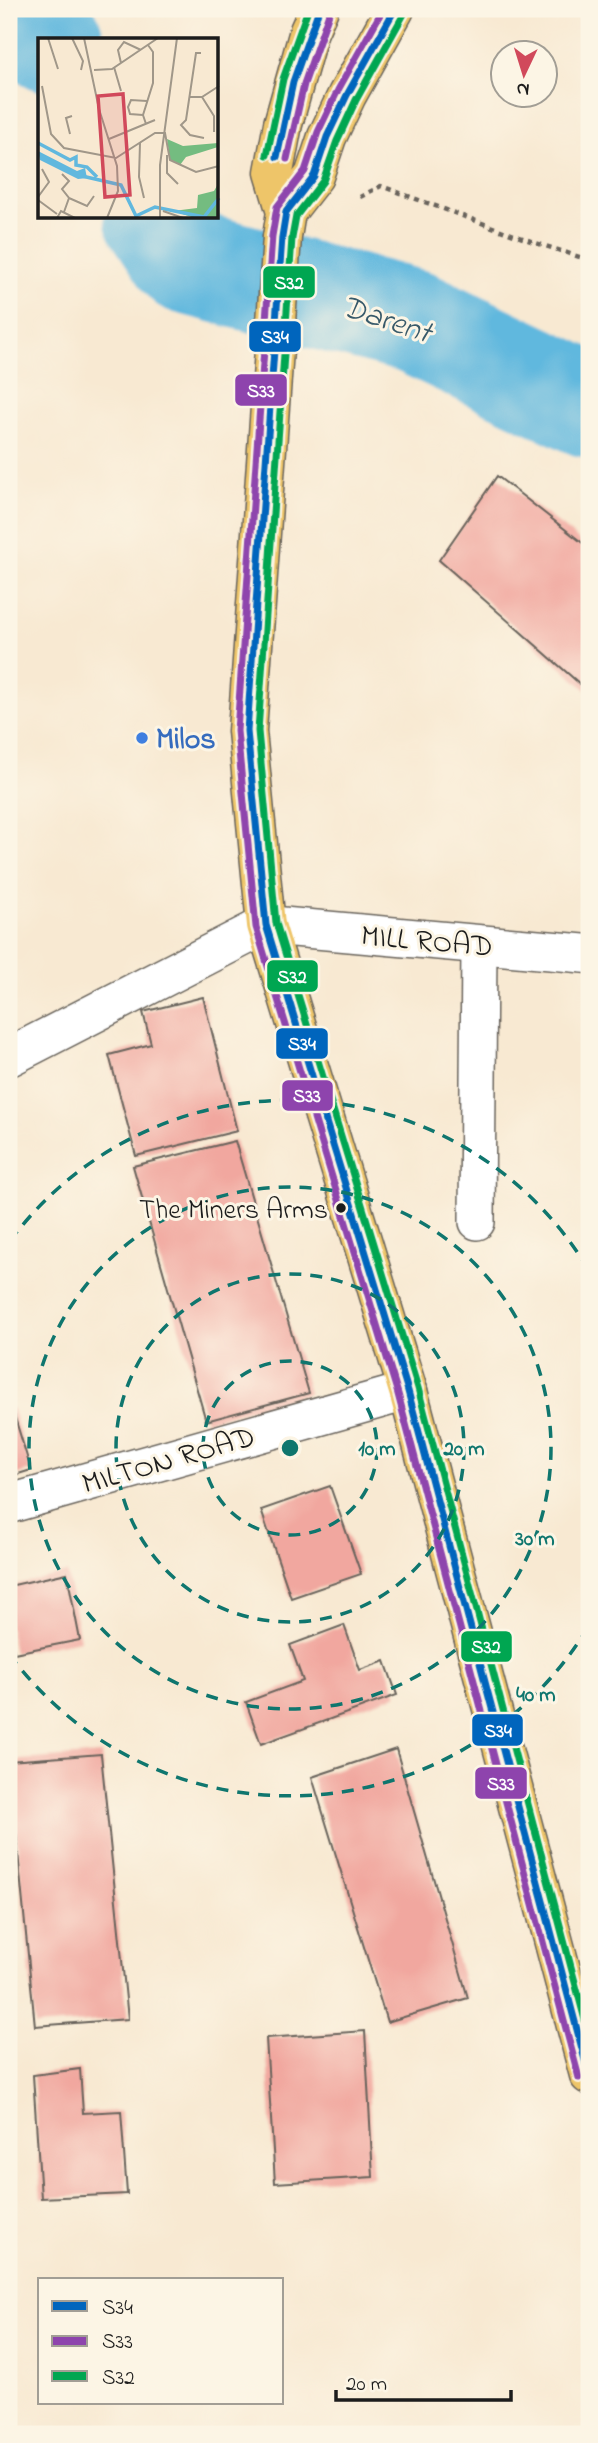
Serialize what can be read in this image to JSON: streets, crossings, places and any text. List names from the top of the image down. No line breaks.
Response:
{"streets":{"street":["MILL ROAD","MILTON ROAD"]},"water":["Darent"],"places":["Milos","The Miners Arms"],"lines":["transit line S34","transit line S33","transit line S32"],"legend":["S34","S33","S32"],"scale_bar":"20 m","north":"bottom","rings":["10 m","20 m","30 m","40 m"]}
